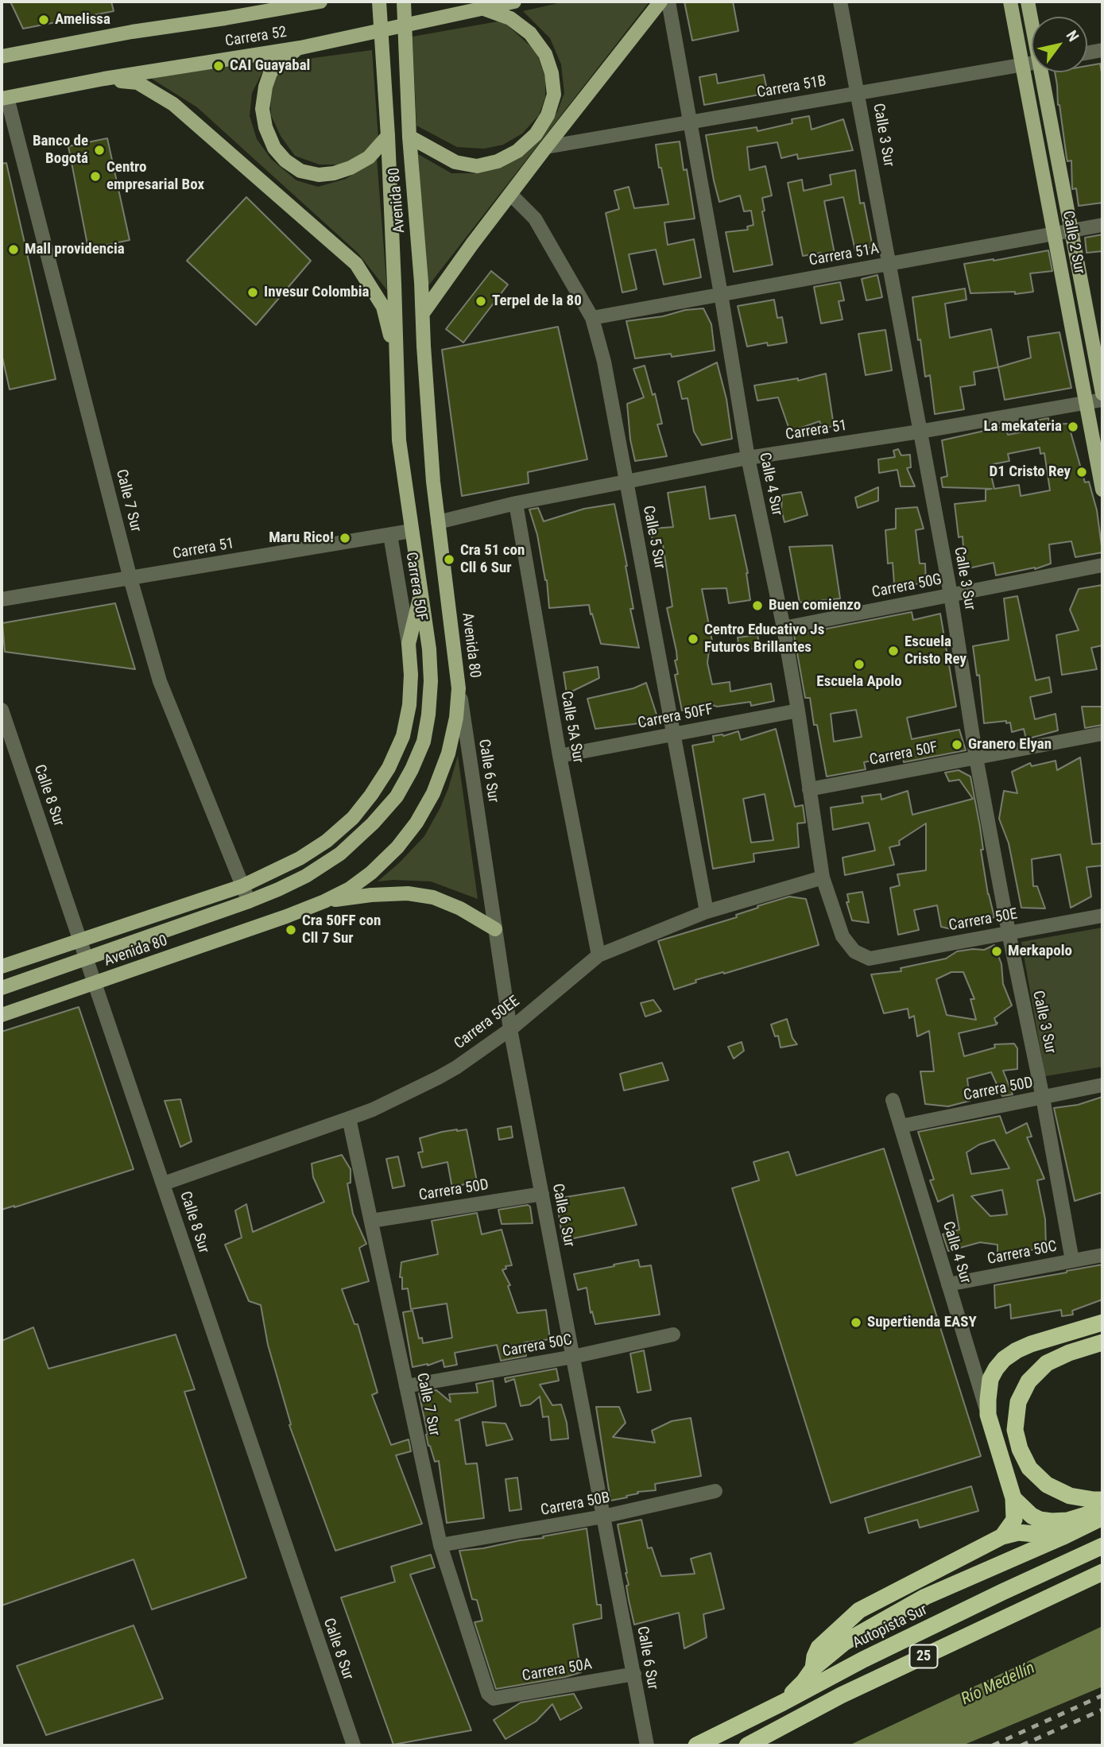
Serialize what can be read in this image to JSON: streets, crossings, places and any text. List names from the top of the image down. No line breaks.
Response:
{"streets":{"highway":["Autopista Sur","25"],"main road":["Carrera 52","Avenida 80","Calle 2 Sur"],"street":["Carrera 51B","Calle 3 Sur","Carrera 51A","Carrera 51","Calle 4 Sur","Calle 7 Sur","Calle 5 Sur","Carrera 50F","Carrera 50G","Carrera 50FF","Calle 5A Sur","Calle 6 Sur","Calle 8 Sur","Carrera 50E","Carrera 50EE","Carrera 50D","Carrera 50C","Carrera 50B","Carrera 50A"]},"crossings":[["Carrera 52","Calle 7 Sur"],["Carrera 51B","Calle 3 Sur"],["Carrera 51B","Calle 2 Sur"],["Carrera 51B","Calle 4 Sur"],["Calle 3 Sur","Carrera 51A"],["Calle 3 Sur","Carrera 51"],["Calle 3 Sur","Carrera 50F"],["Calle 3 Sur","Carrera 50G"],["Calle 3 Sur","Carrera 50E"],["Calle 3 Sur","Carrera 50D"],["Calle 3 Sur","Carrera 50C"],["Avenida 80","Carrera 51"],["Avenida 80","Calle 7 Sur"],["Avenida 80","Carrera 50F"],["Avenida 80","Calle 6 Sur"],["Avenida 80","Calle 8 Sur"],["Calle 2 Sur","Carrera 51A"],["Calle 2 Sur","Carrera 51"],["Carrera 51A","Calle 4 Sur"],["Carrera 51A","Calle 5 Sur"],["Carrera 51","Calle 4 Sur"],["Carrera 51","Calle 7 Sur"],["Carrera 51","Calle 5 Sur"],["Carrera 51","Carrera 50F"],["Carrera 51","Calle 5A Sur"],["Calle 4 Sur","Carrera 50F"],["Calle 4 Sur","Carrera 50G"],["Calle 4 Sur","Carrera 50FF"],["Calle 4 Sur","Carrera 50E"],["Calle 4 Sur","Carrera 50EE"],["Calle 4 Sur","Carrera 50D"],["Calle 4 Sur","Carrera 50C"],["Calle 7 Sur","Carrera 50EE"],["Calle 7 Sur","Carrera 50D"],["Calle 7 Sur","Carrera 50C"],["Calle 7 Sur","Carrera 50B"],["Calle 7 Sur","Carrera 50A"],["Calle 5 Sur","Carrera 50FF"],["Calle 5 Sur","Carrera 50EE"],["Carrera 50FF","Calle 5A Sur"],["Calle 5A Sur","Carrera 50EE"],["Calle 6 Sur","Carrera 50EE"],["Calle 6 Sur","Carrera 50D"],["Calle 6 Sur","Carrera 50C"],["Calle 6 Sur","Carrera 50B"],["Calle 6 Sur","Carrera 50A"],["Calle 8 Sur","Carrera 50EE"]],"water":["Río Medellín"],"places":["Amelissa","CAI Guayabal","Banco de Bogotá","Centro empresarial Box","Mall providencia","Invesur Colombia","Terpel de la 80","La mekateria","D1 Cristo Rey","Maru Rico!","Cra 51 con Cll 6 Sur","Buen comienzo","Centro Educativo Js Futuros Brillantes","Escuela Cristo Rey","Escuela Apolo","Granero Elyan","Cra 50FF con Cll 7 Sur","Merkapolo","Supertienda EASY"],"north":"top right"}
